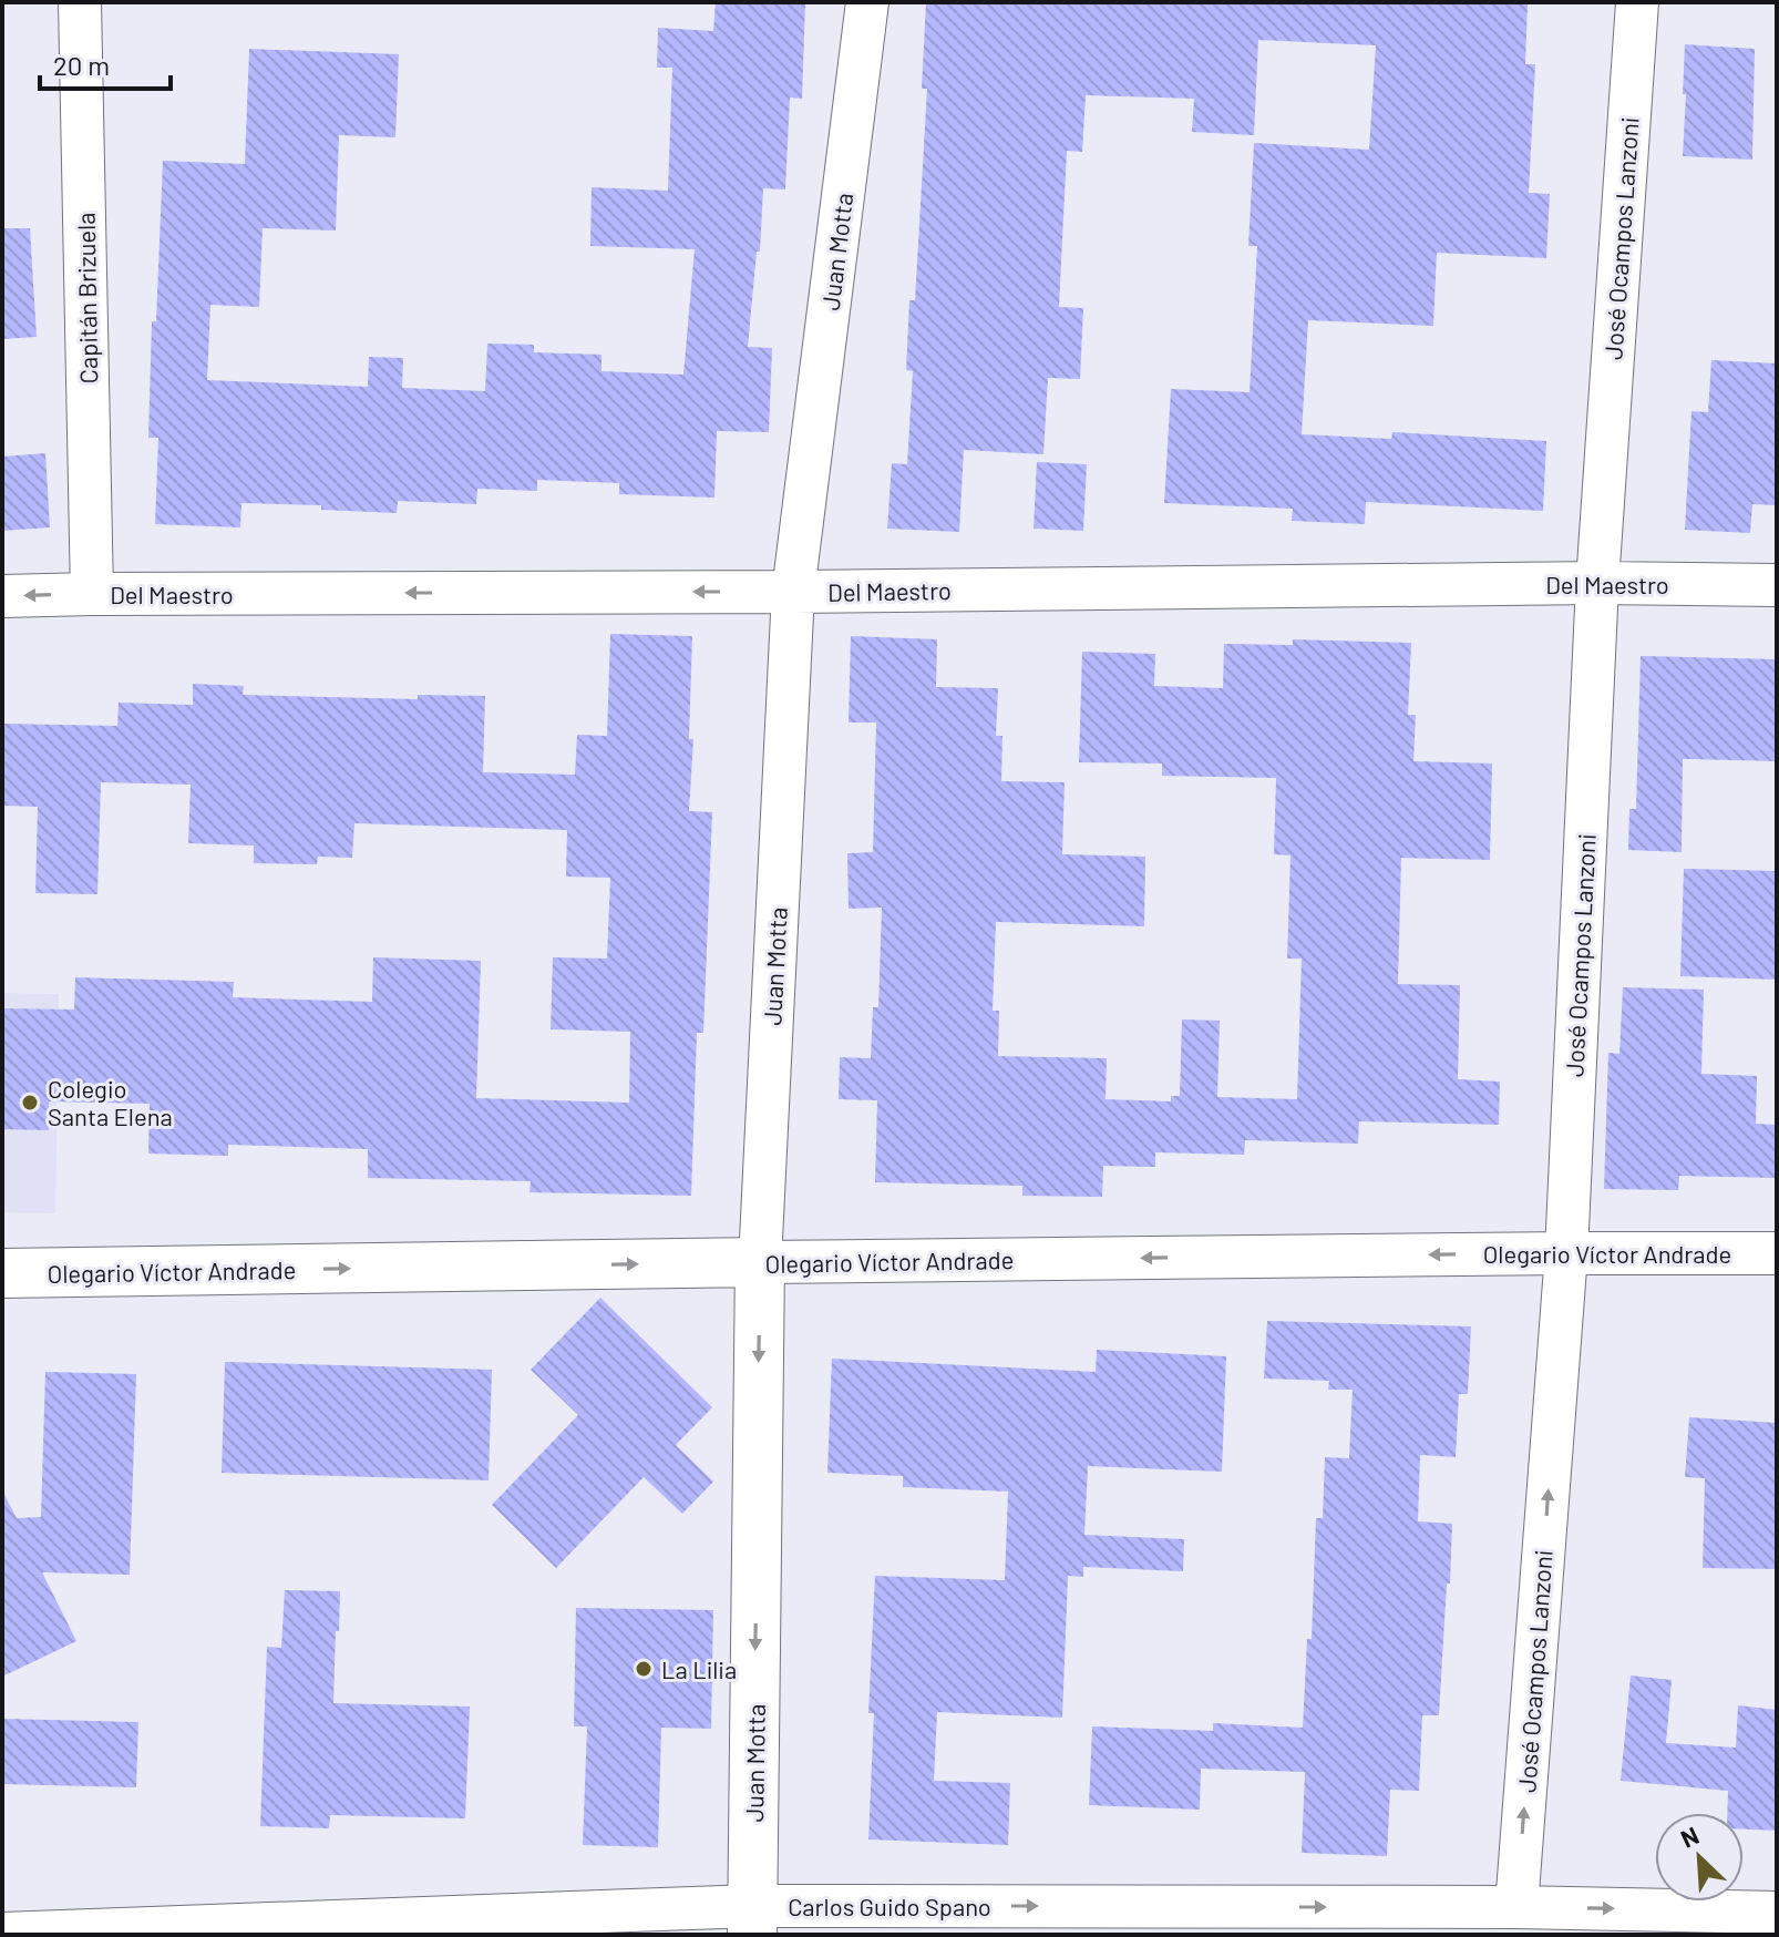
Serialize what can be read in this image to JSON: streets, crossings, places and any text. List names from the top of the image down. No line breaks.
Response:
{"streets":{"street":["José Ocampos Lanzoni","Juan Motta","Capitán Brizuela","Del Maestro","Olegario Víctor Andrade","Carlos Guido Spano"]},"crossings":[["José Ocampos Lanzoni","Del Maestro"],["José Ocampos Lanzoni","Olegario Víctor Andrade"],["José Ocampos Lanzoni","Carlos Guido Spano"],["Juan Motta","Del Maestro"],["Juan Motta","Olegario Víctor Andrade"],["Juan Motta","Carlos Guido Spano"],["Capitán Brizuela","Del Maestro"]],"one_way":["Del Maestro","Carlos Guido Spano"],"places":["Colegio Santa Elena","La Lilia"],"scale_bar":"20 m","north":"top left"}
